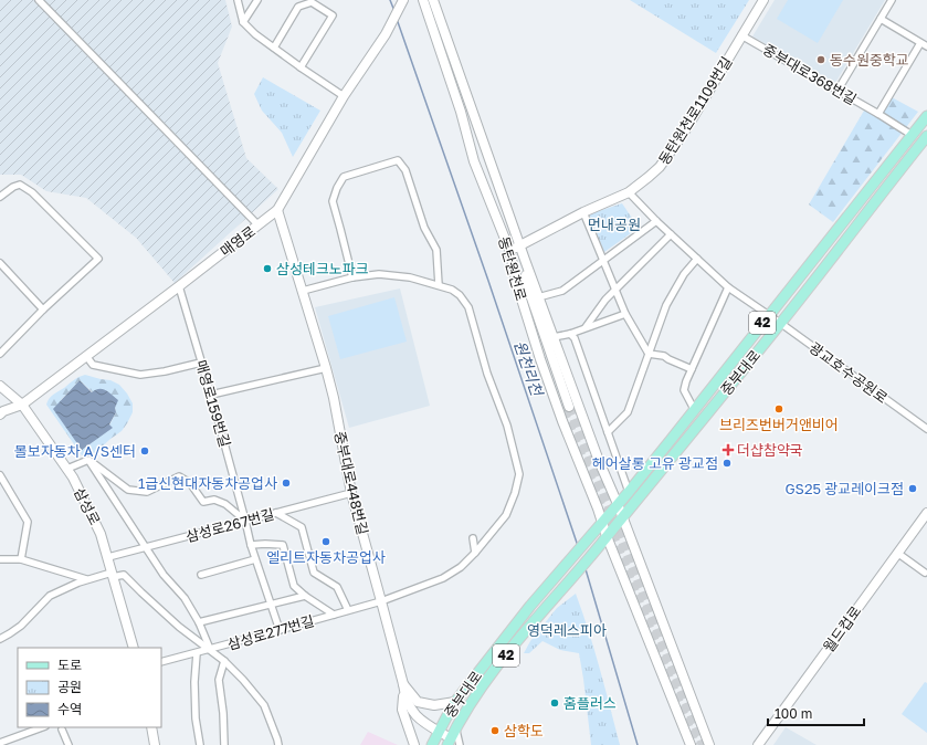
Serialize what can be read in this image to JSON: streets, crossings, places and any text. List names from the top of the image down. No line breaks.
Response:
{"streets":{"main road":["42","중부대로"],"street":["중부대로368번길","동탄원천로1109번길","매영로","동탄원천로","광교호수공원로","매영로159번길","중부대로448번길","삼성로","삼성로267번길","월드컵로","삼성로277번길"]},"crossings":[["중부대로368번길","동탄원천로1109번길"],["중부대로368번길","중부대로"],["동탄원천로1109번길","동탄원천로"],["동탄원천로1109번길","광교호수공원로"],["매영로","매영로159번길"],["매영로","중부대로448번길"],["매영로","삼성로"],["동탄원천로","중부대로"],["중부대로","광교호수공원로"],["중부대로","중부대로448번길"],["매영로159번길","삼성로267번길"],["매영로159번길","삼성로277번길"],["중부대로448번길","삼성로267번길"],["중부대로448번길","삼성로277번길"],["삼성로","삼성로267번길"]],"water":["원천리천"],"parks":["먼내공원","영덕레스피아"],"places":{"other":["동수원중학교","삼성테크노파크","브리즈번버거앤비어","볼보자동차 A/S센터","헤어살롱 고유 광교점","1급신현대자동차공업사","GS25 광교레이크점","엘리트자동차공업사","홈플러스","삼학도"],"health":["더샵참약국"]},"legend":["도로","공원","수역"],"scale_bar":"100 m"}
